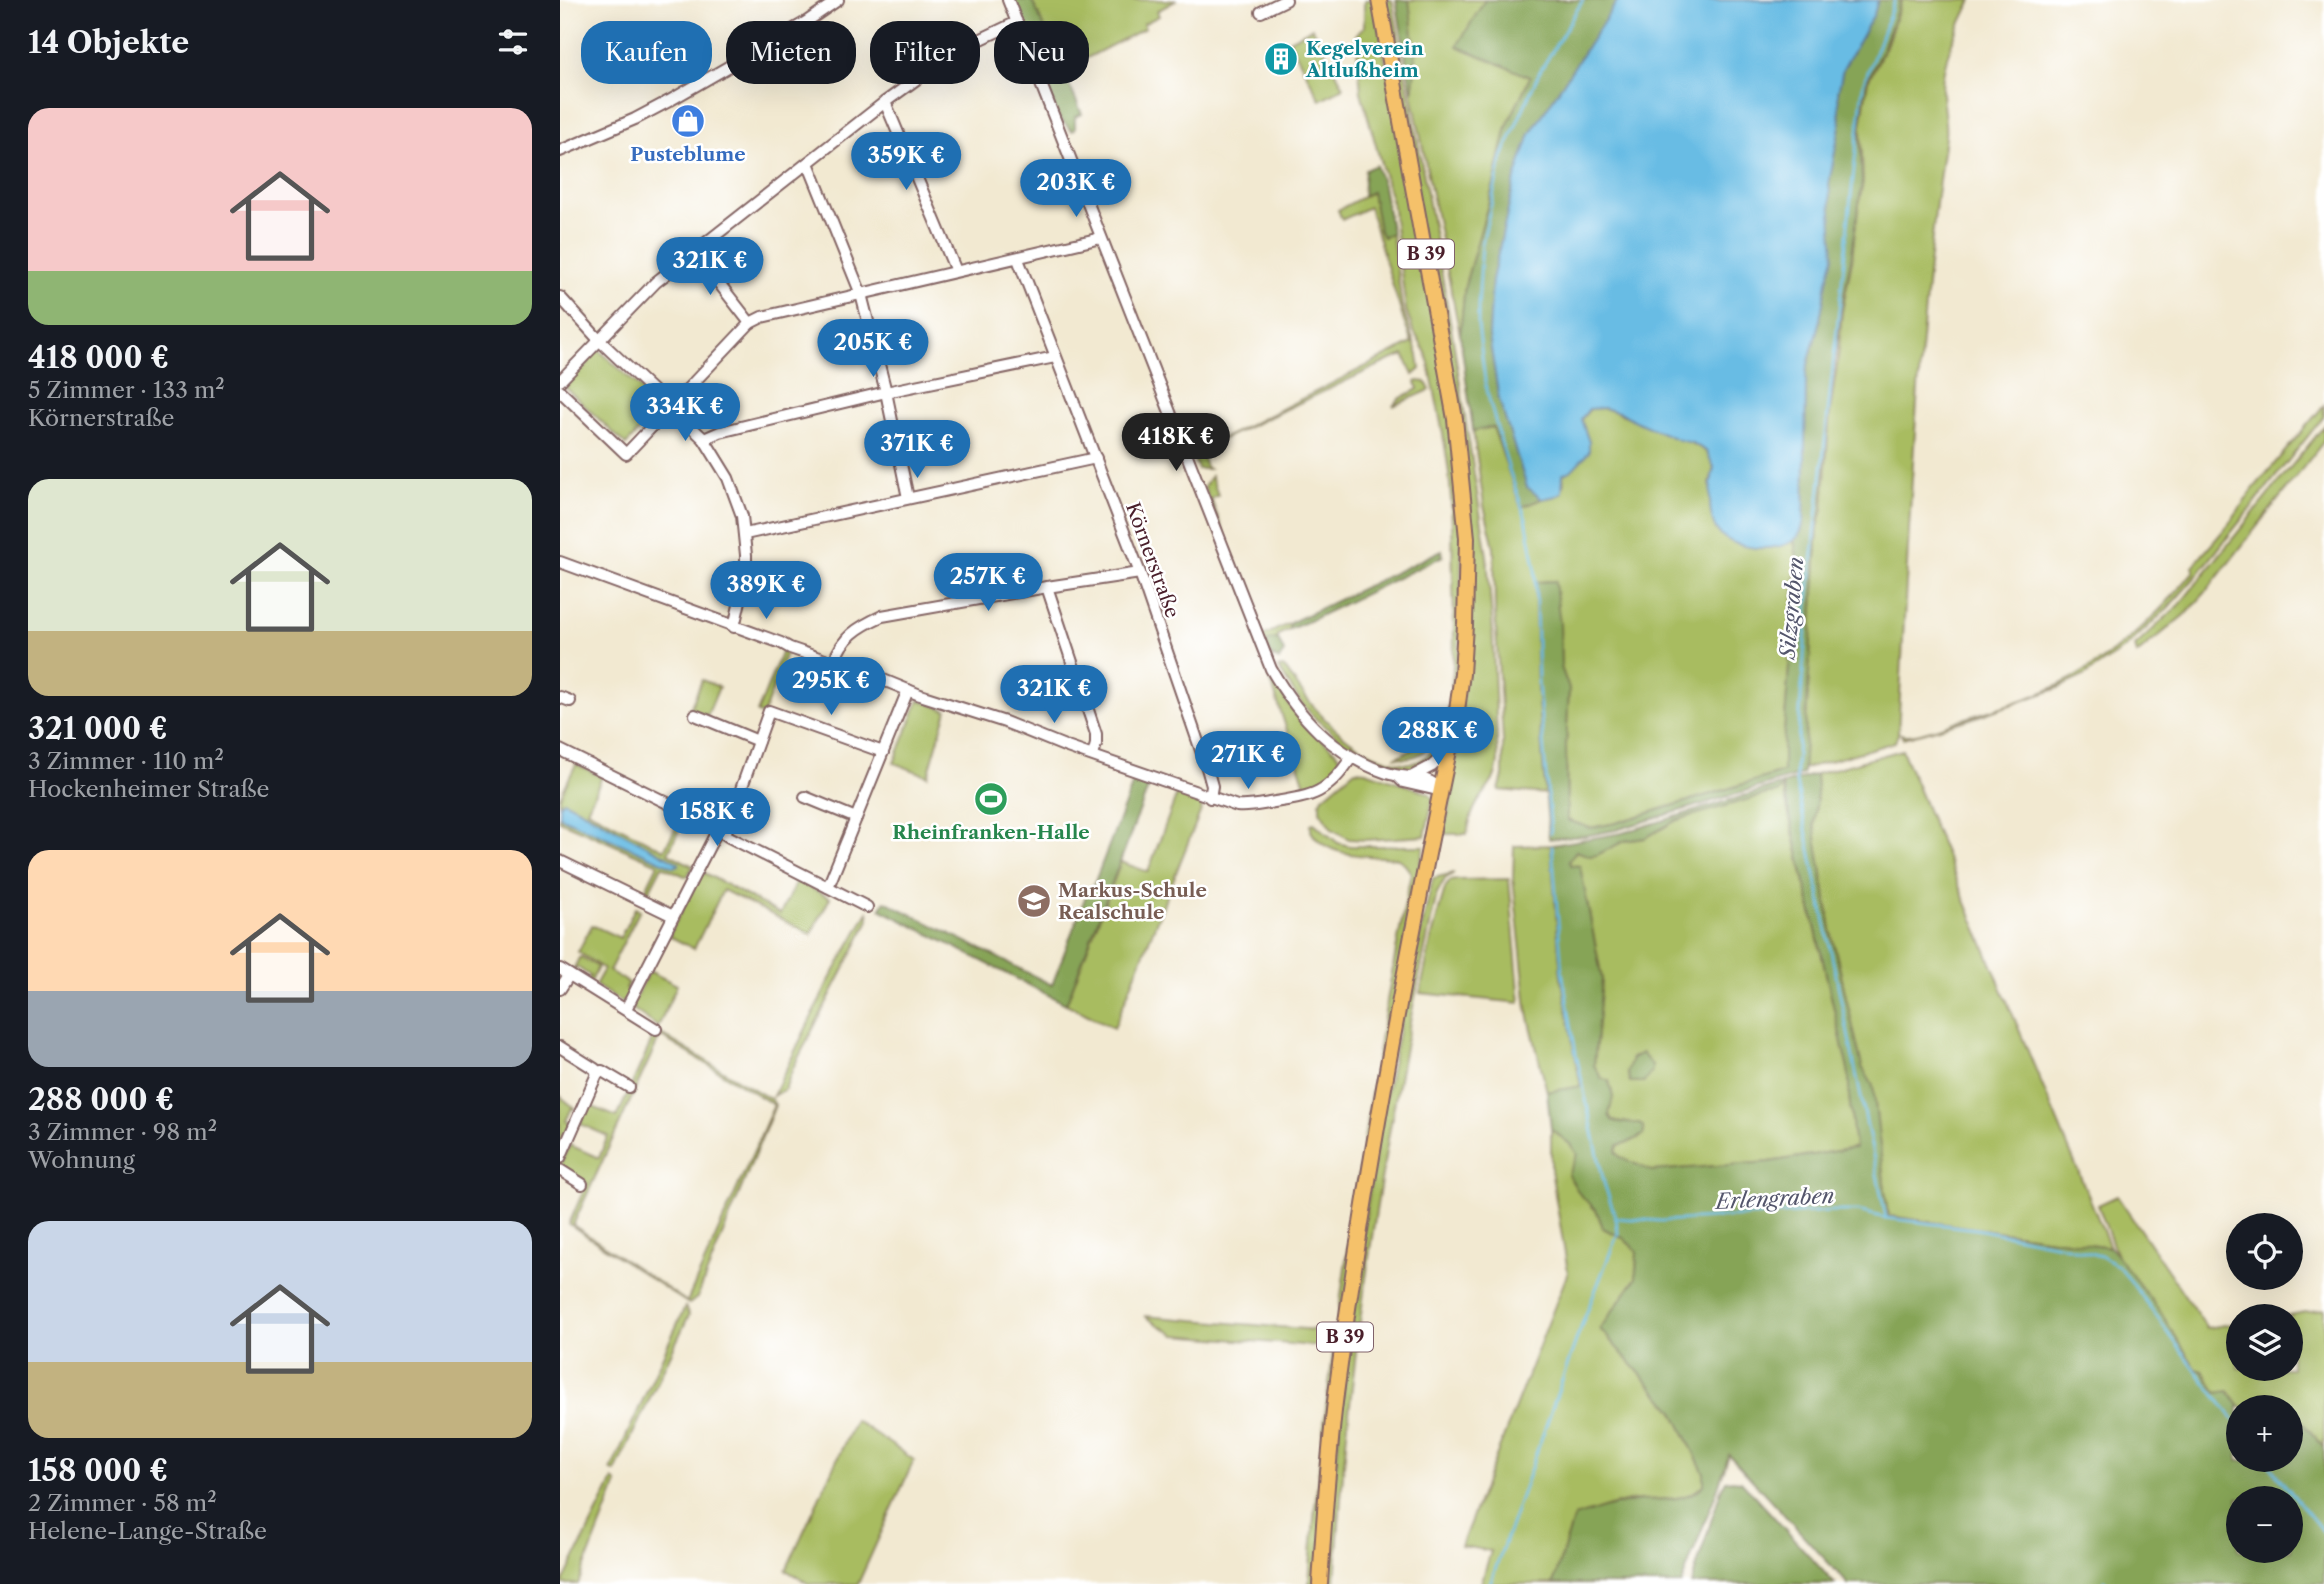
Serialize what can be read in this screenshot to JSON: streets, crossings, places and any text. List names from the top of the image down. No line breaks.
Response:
{"streets":{"main road":["B 39"],"street":["Körnerstraße"]},"water":["Silzgraben","Erlengraben"],"places":{"building":["Kegelverein Altlußheim"],"shop":["Pusteblume"],"sports":["Rheinfranken-Halle"],"school or university":["Markus-Schule Realschule"]},"page":{"heading":"14 Objekte","chip":["Kaufen","Mieten","Filter","Neu"],"list":[{"name":"418 000 €","note":"5 Zimmer · 133 m² · Körnerstraße"},{"name":"321 000 €","note":"3 Zimmer · 110 m² · Hockenheimer Straße"},{"name":"288 000 €","note":"3 Zimmer · 98 m² · Wohnung"},{"name":"158 000 €","note":"2 Zimmer · 58 m² · Helene-Lange-Straße"}],"price":["359K €","203K €","321K €","205K €","334K €","418K €","371K €","257K €","389K €","295K €","321K €","288K €","271K €","158K €"],"map_buttons":["+","−"]}}
